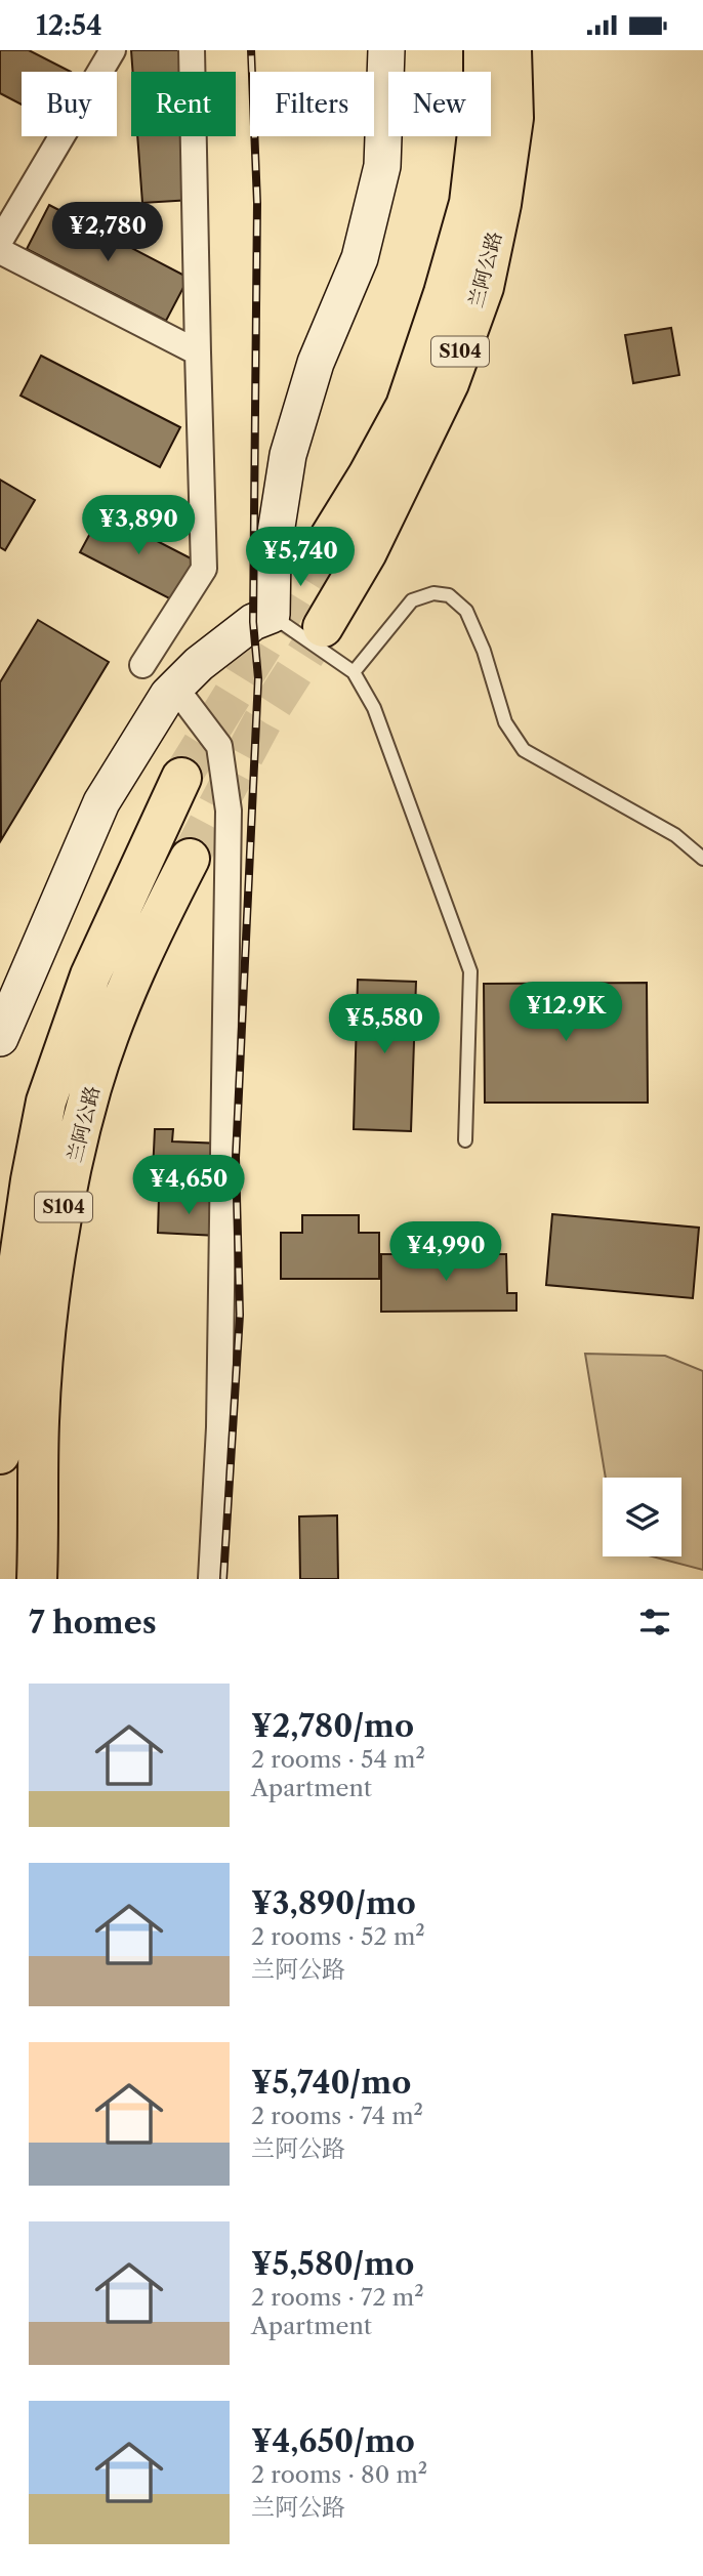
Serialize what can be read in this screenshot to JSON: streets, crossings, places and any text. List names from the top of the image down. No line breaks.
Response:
{"streets":{"highway":["兰阿公路","S104"]},"page":{"status":"12:54","chip":["Buy","Rent","Filters","New"],"price":["¥2,780","¥3,890","¥5,740","¥12.9K","¥5,580","¥4,650","¥4,990"],"heading":"7 homes","list":[{"name":"¥2,780/mo","note":"2 rooms · 54 m² · Apartment"},{"name":"¥3,890/mo","note":"2 rooms · 52 m² · 兰阿公路"},{"name":"¥5,740/mo","note":"2 rooms · 74 m² · 兰阿公路"},{"name":"¥5,580/mo","note":"2 rooms · 72 m² · Apartment"},{"name":"¥4,650/mo","note":"2 rooms · 80 m² · 兰阿公路"}]}}
